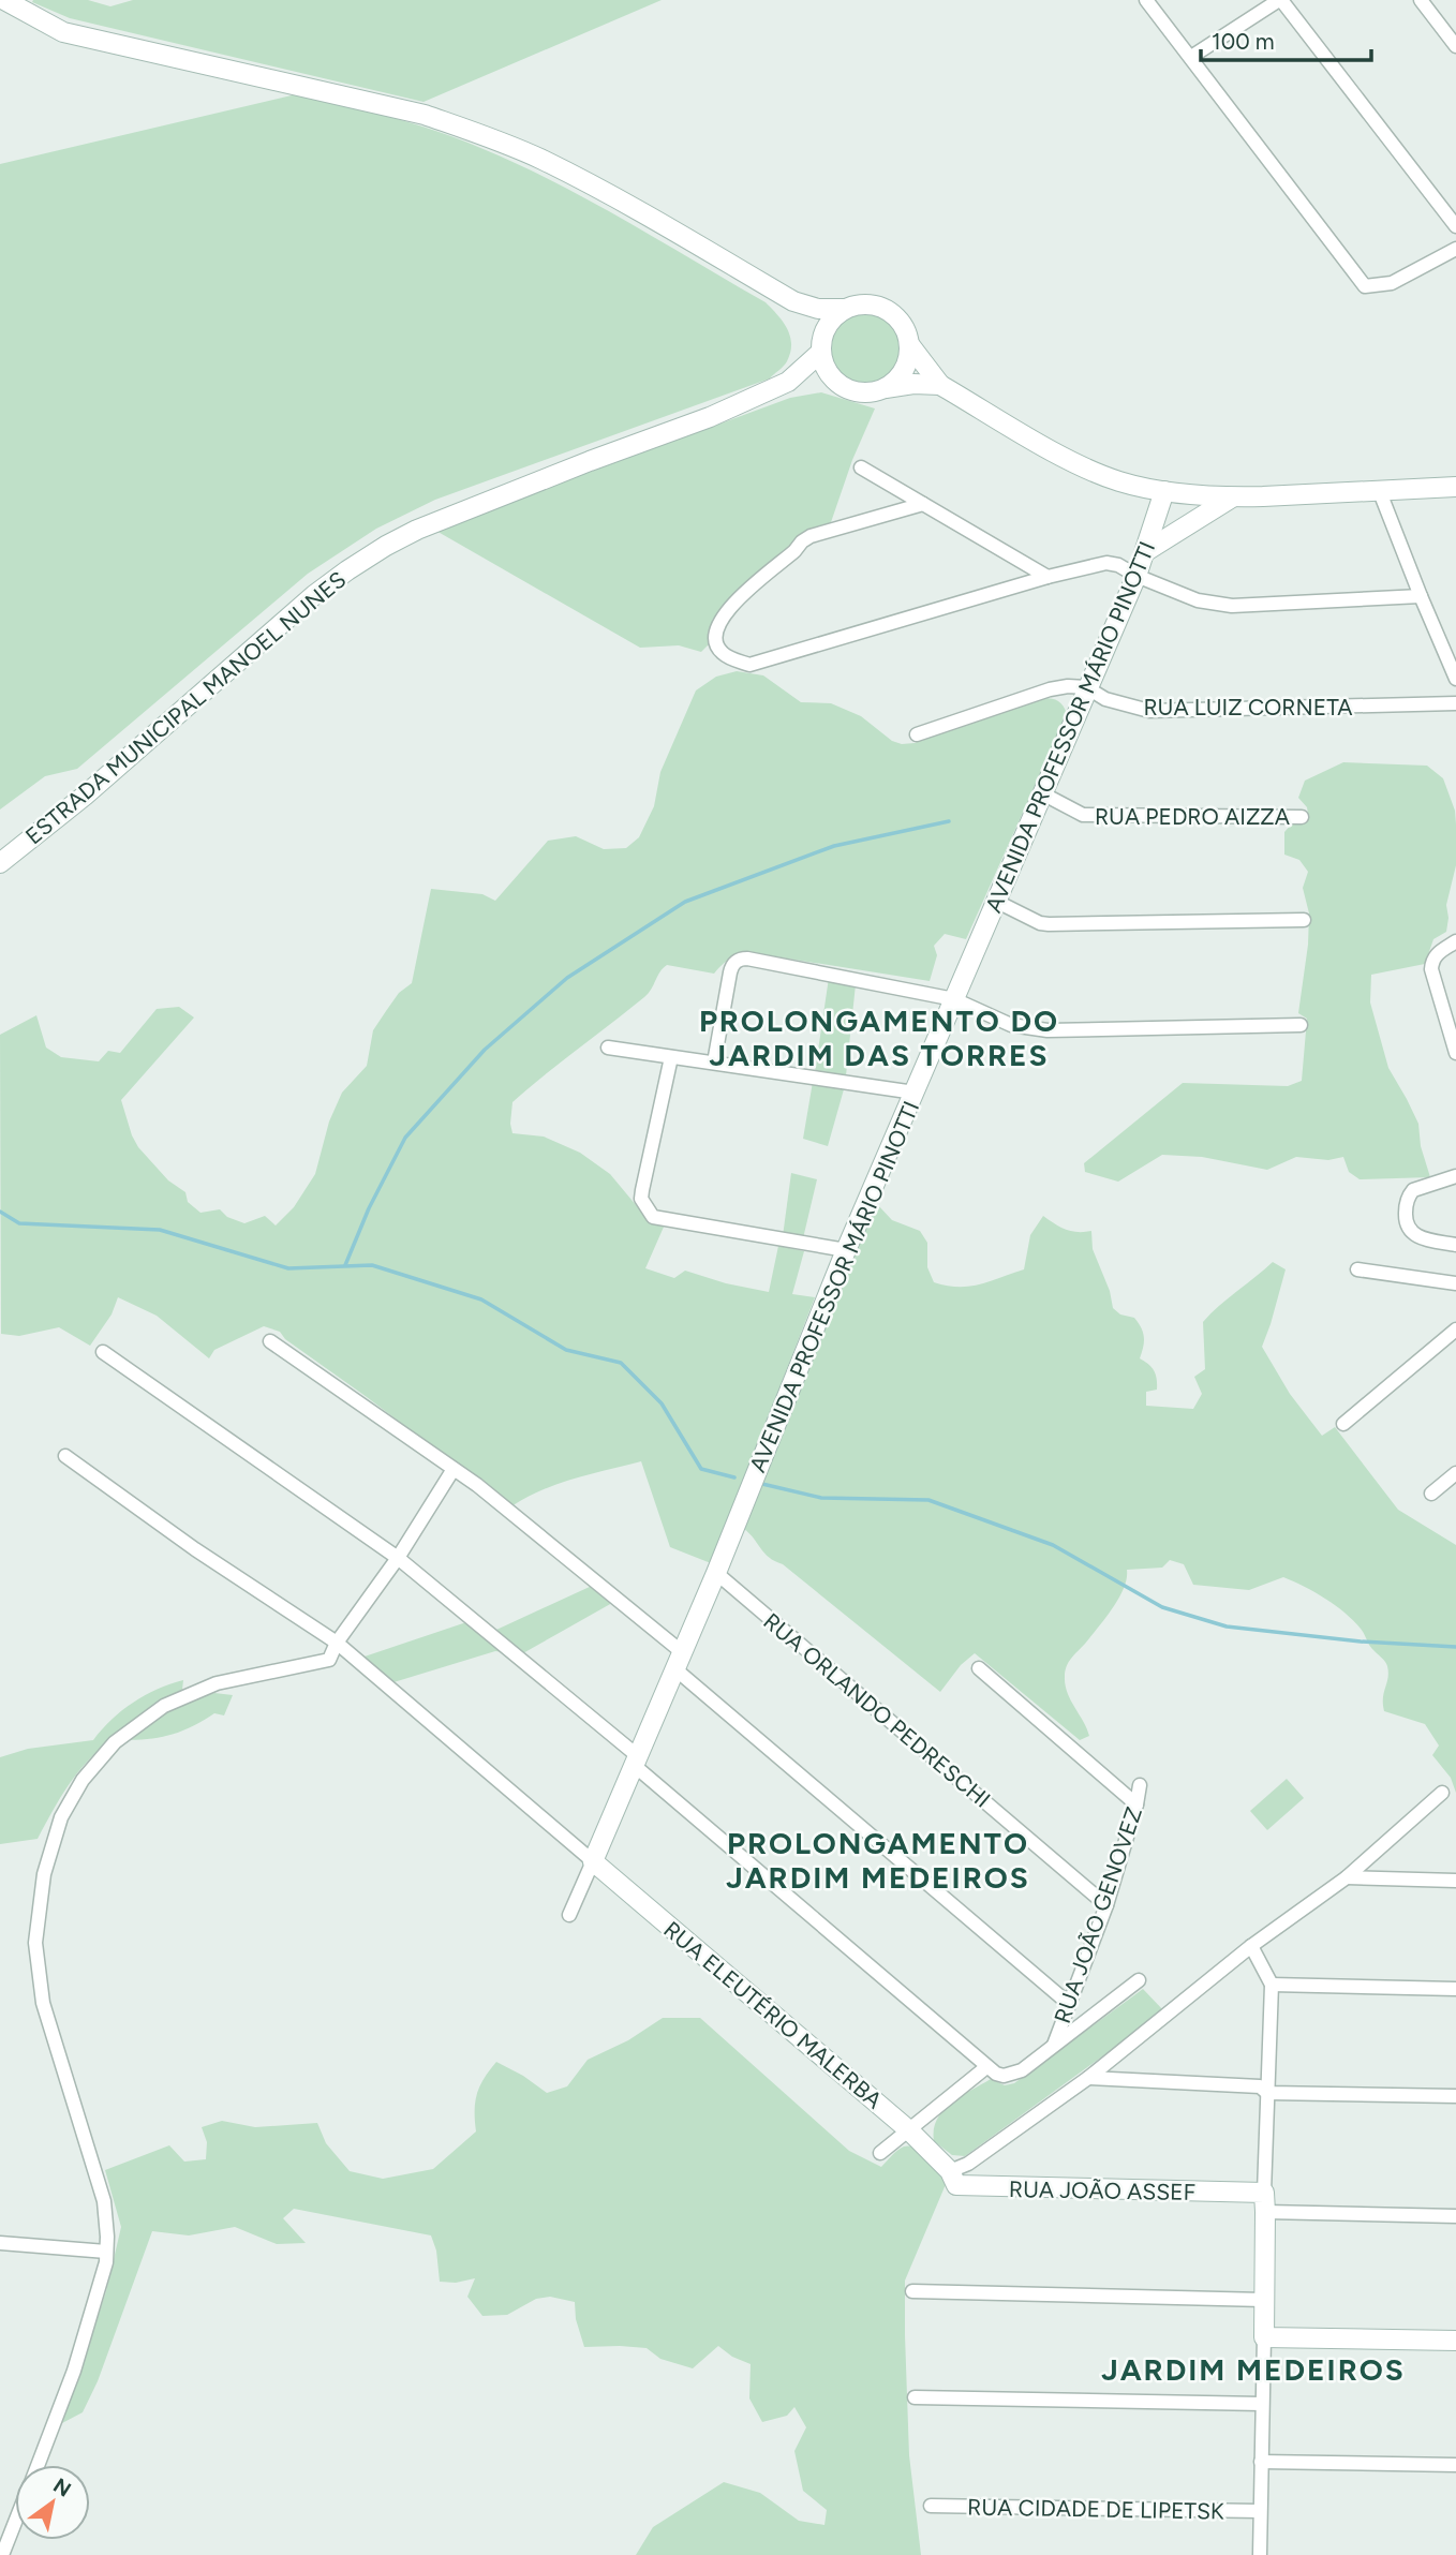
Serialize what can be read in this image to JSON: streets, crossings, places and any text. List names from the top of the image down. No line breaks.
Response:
{"streets":{"street":["RUA LUIZ CORNETA","ESTRADA MUNICIPAL MANOEL NUNES","AVENIDA PROFESSOR MÁRIO PINOTTI","RUA PEDRO AIZZA","RUA ORLANDO PEDRESCHI","RUA JOÃO GENOVEZ","RUA ELEUTÉRIO MALERBA","RUA JOÃO ASSEF","RUA CIDADE DE LIPETSK"]},"crossings":[["RUA LUIZ CORNETA","AVENIDA PROFESSOR MÁRIO PINOTTI"],["AVENIDA PROFESSOR MÁRIO PINOTTI","RUA PEDRO AIZZA"],["AVENIDA PROFESSOR MÁRIO PINOTTI","RUA ORLANDO PEDRESCHI"],["AVENIDA PROFESSOR MÁRIO PINOTTI","RUA ELEUTÉRIO MALERBA"],["RUA ORLANDO PEDRESCHI","RUA JOÃO GENOVEZ"],["RUA ELEUTÉRIO MALERBA","RUA JOÃO ASSEF"]],"districts":["PROLONGAMENTO DO JARDIM DAS TORRES","PROLONGAMENTO JARDIM MEDEIROS","JARDIM MEDEIROS"],"scale_bar":"100 m","north":"top right"}
